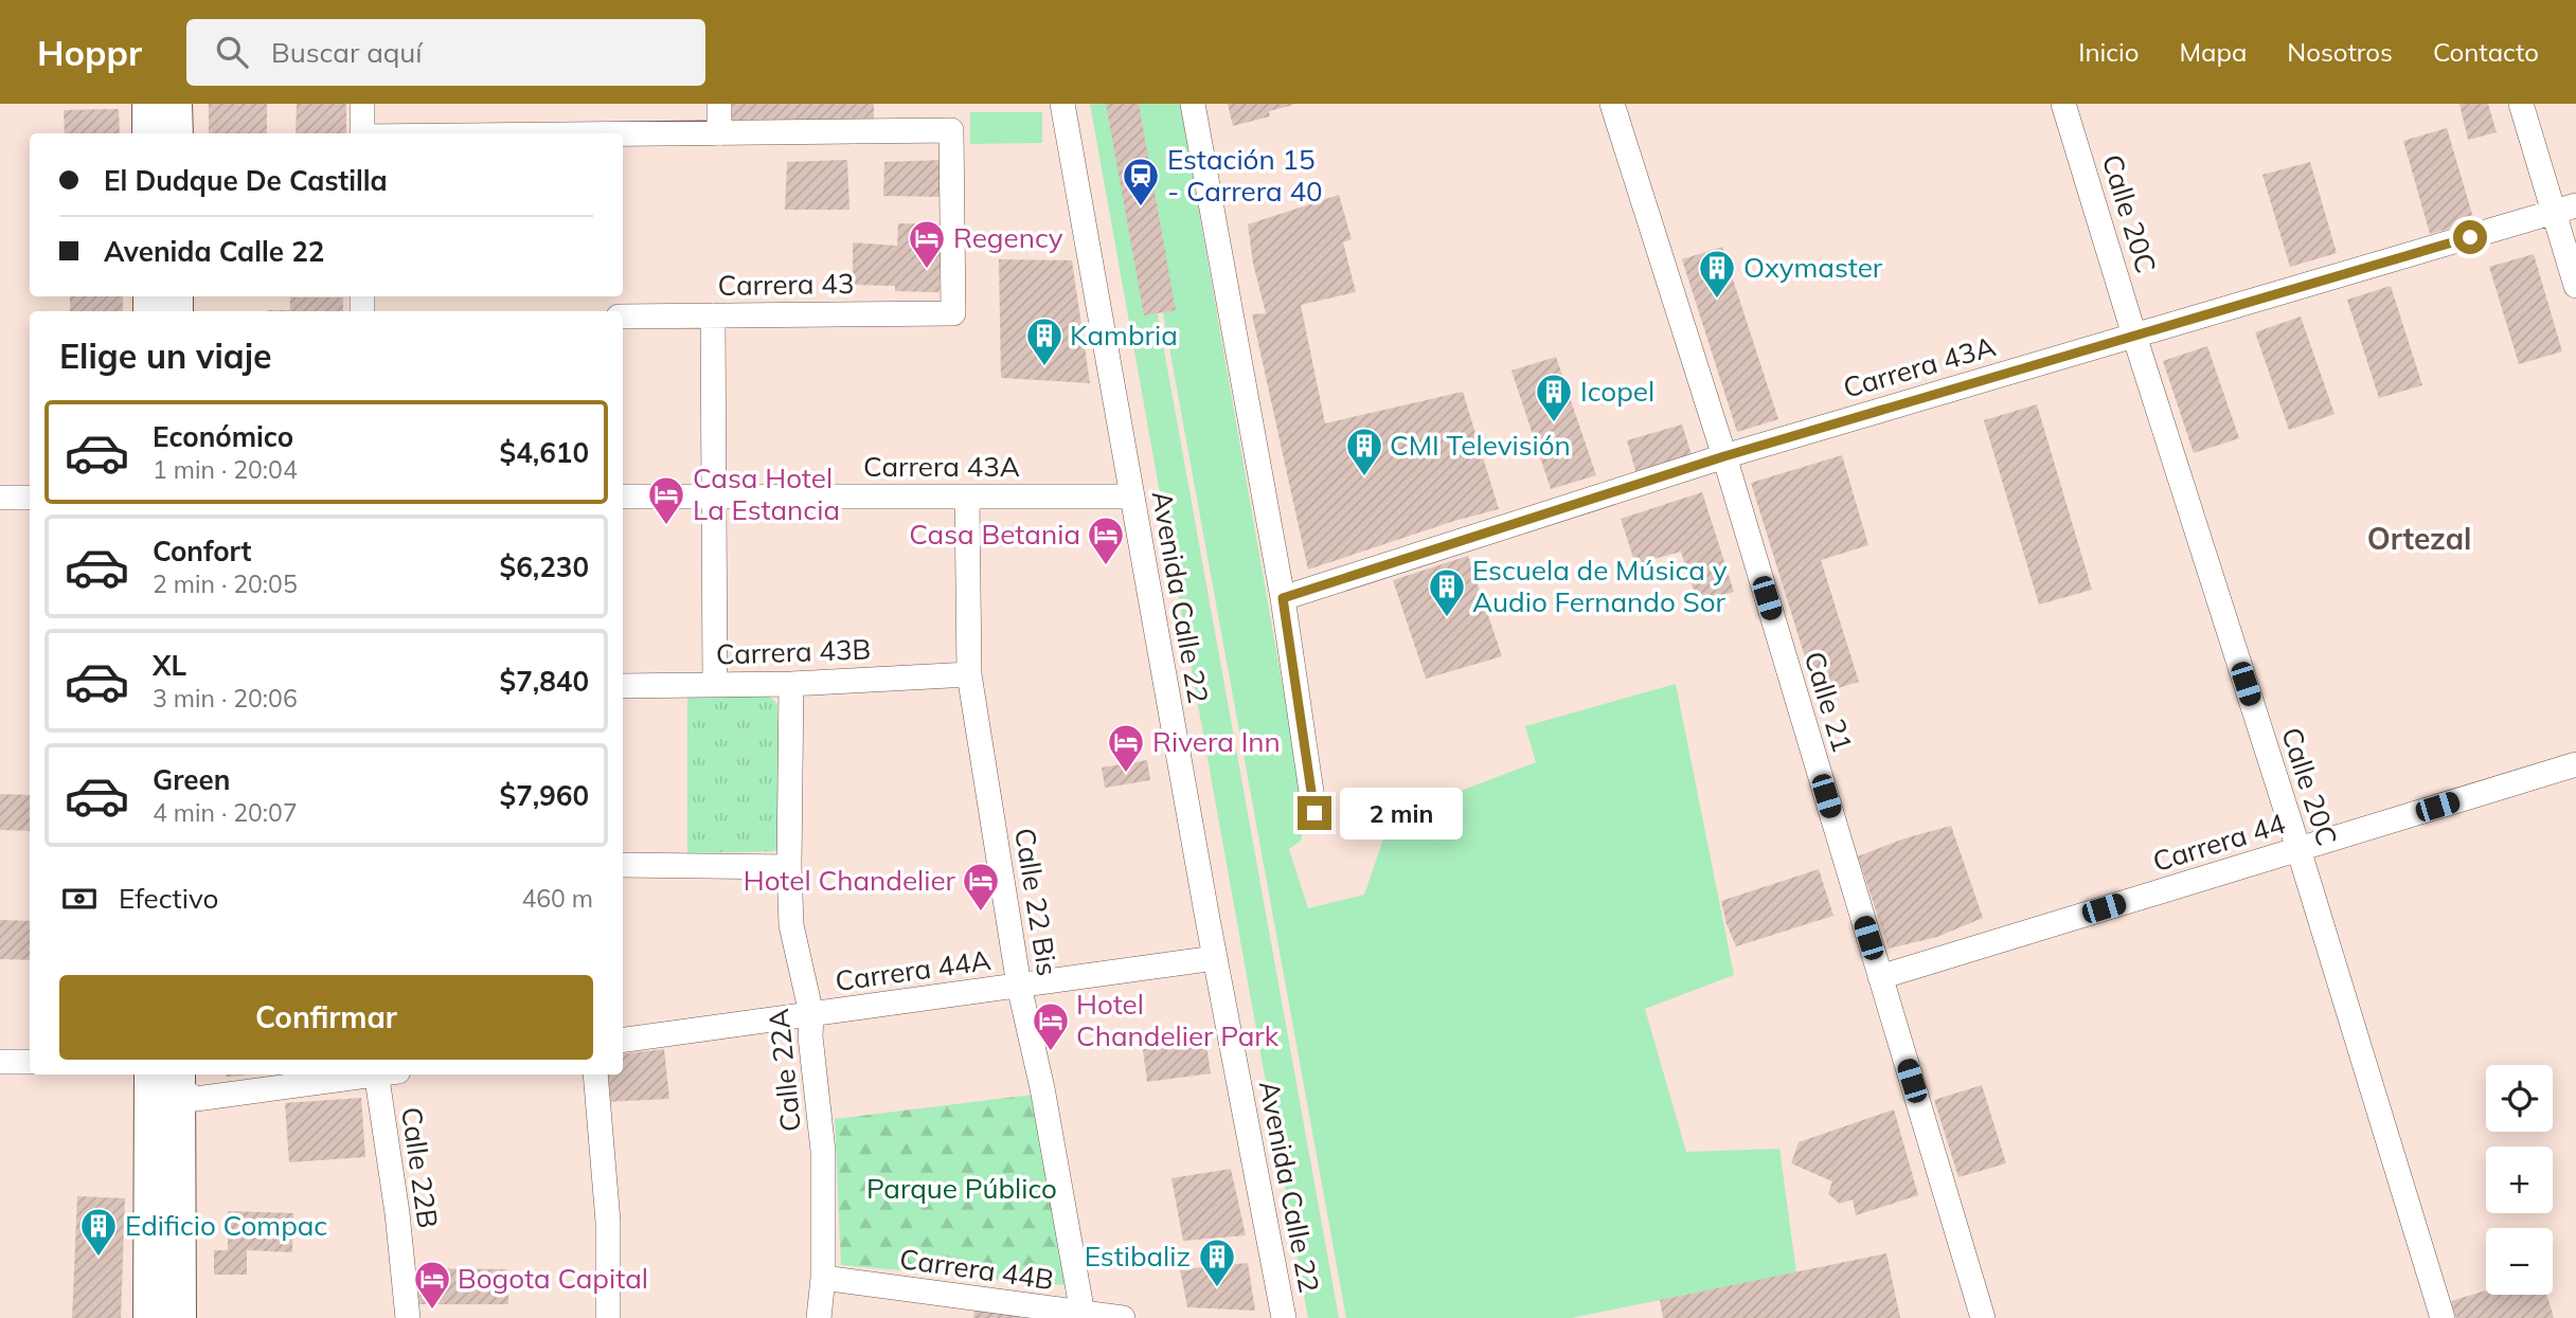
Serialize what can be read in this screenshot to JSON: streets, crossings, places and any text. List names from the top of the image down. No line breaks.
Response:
{"streets":{"street":["Calle 20C","Carrera 43","Carrera 43A","Avenida Calle 22","Carrera 43B","Calle 21","Carrera 44","Calle 22 Bis","Carrera 44A","Calle 22A","Calle 22B","Carrera 44B"]},"crossings":[["Calle 20C","Carrera 43A"],["Calle 20C","Carrera 44"],["Carrera 43A","Avenida Calle 22"],["Carrera 43A","Calle 21"],["Carrera 43A","Calle 22 Bis"],["Avenida Calle 22","Carrera 44A"],["Carrera 43B","Calle 22 Bis"],["Carrera 43B","Calle 22A"],["Calle 21","Carrera 44"],["Calle 22 Bis","Carrera 44A"],["Calle 22 Bis","Carrera 44B"],["Carrera 44A","Calle 22A"],["Calle 22A","Carrera 44B"]],"districts":["Ortezal"],"parks":["Parque Público"],"places":{"station":["Estación 15 - Carrera 40"],"hotel":["Regency","Casa Hotel La Estancia","Casa Betania","Rivera Inn","Hotel Chandelier","Hotel Chandelier Park","Bogota Capital"],"building":["Oxymaster","Kambria","Icopel","CMI Televisión","Escuela de Música y Audio Fernando Sor","Edificio Compac","Estibaliz"]},"page":{"header":"Hoppr","search":"Buscar aquí","nav":["Inicio","Mapa","Nosotros","Contacto"],"banner":["El Dudque De Castilla","Avenida Calle 22"],"heading":"Elige un viaje","list":[{"name":"Económico","note":"1 min · 20:04","value":"$4,610"},{"name":"Confort","note":"2 min · 20:05","value":"$6,230"},{"name":"XL","note":"3 min · 20:06","value":"$7,840"},{"name":"Green","note":"4 min · 20:07","value":"$7,960"}],"bubble":"2 min","pay":["Efectivo","460 m"],"buttons":"Confirmar","map_buttons":["+","−"]}}
